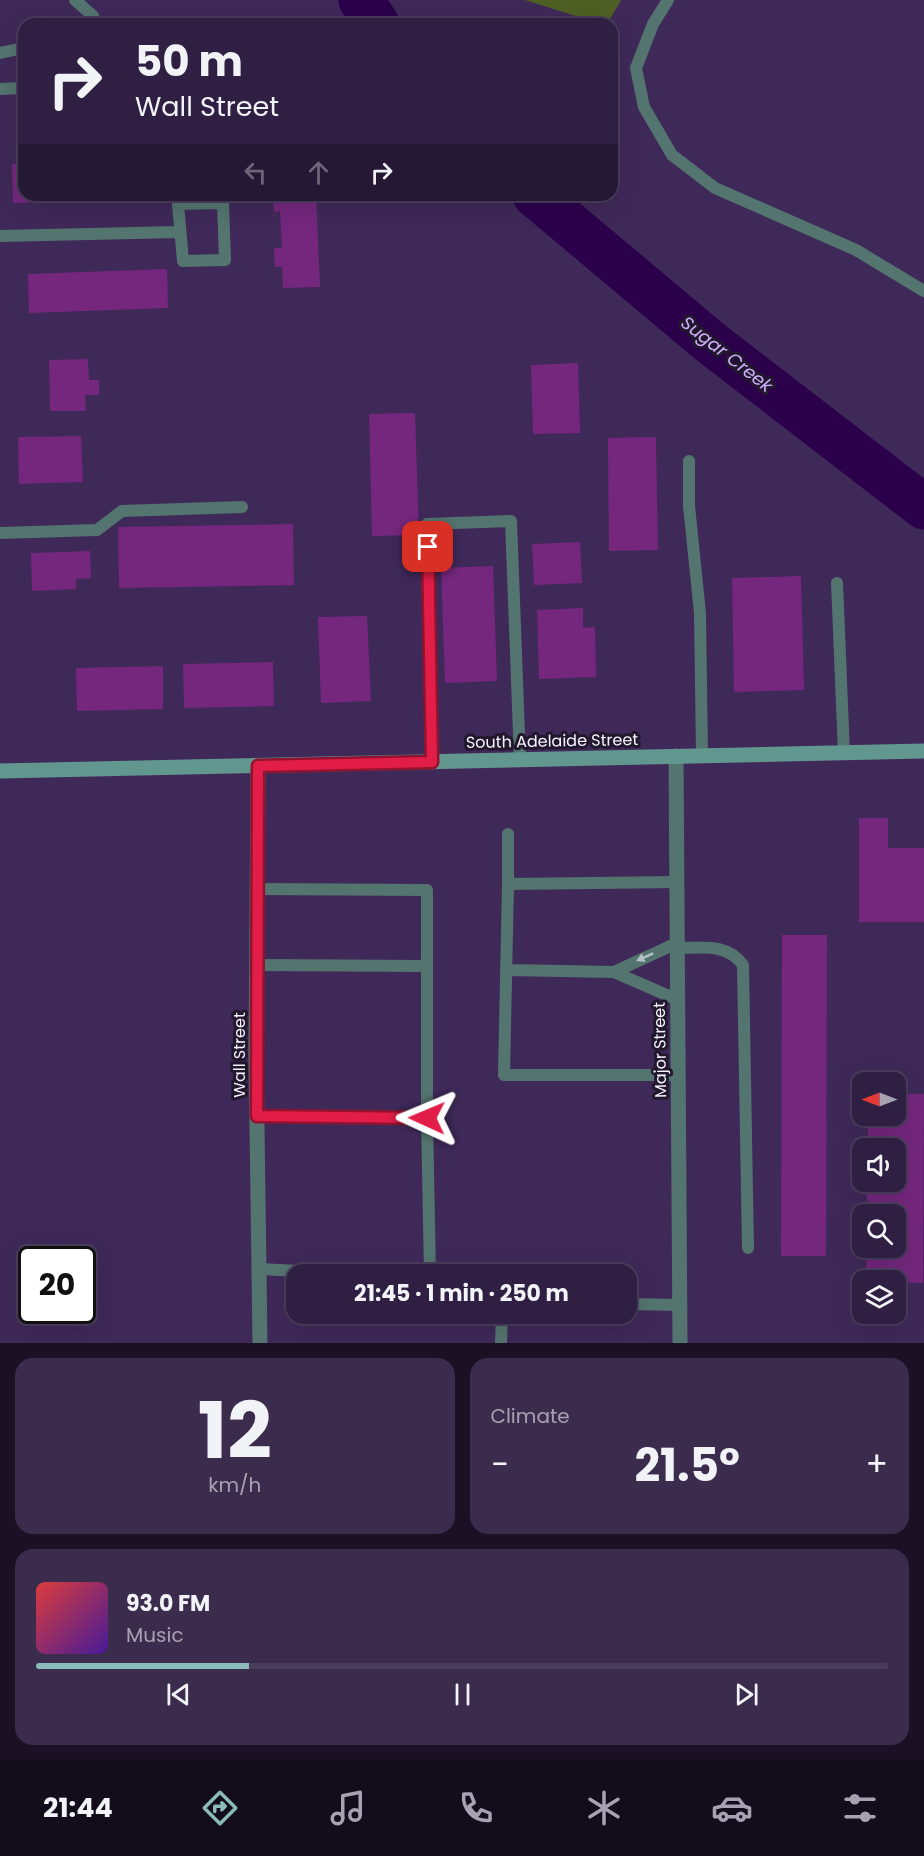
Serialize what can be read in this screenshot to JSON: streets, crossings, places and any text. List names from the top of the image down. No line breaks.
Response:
{"streets":{"street":["South Adelaide Street","Major Street","Wall Street"]},"crossings":[["South Adelaide Street","Major Street"],["South Adelaide Street","Wall Street"]],"water":["Sugar Creek"],"north":"left","page":{"turn":["50 m","Wall Street"],"limit":"20","trip":"21:45 · 1 min · 250 m","tile":[["12","km/h"],"Climate"],"heat":["−","21.5°","+"],"song":["93.0 FM","Music"],"tabs":"21:44"}}
